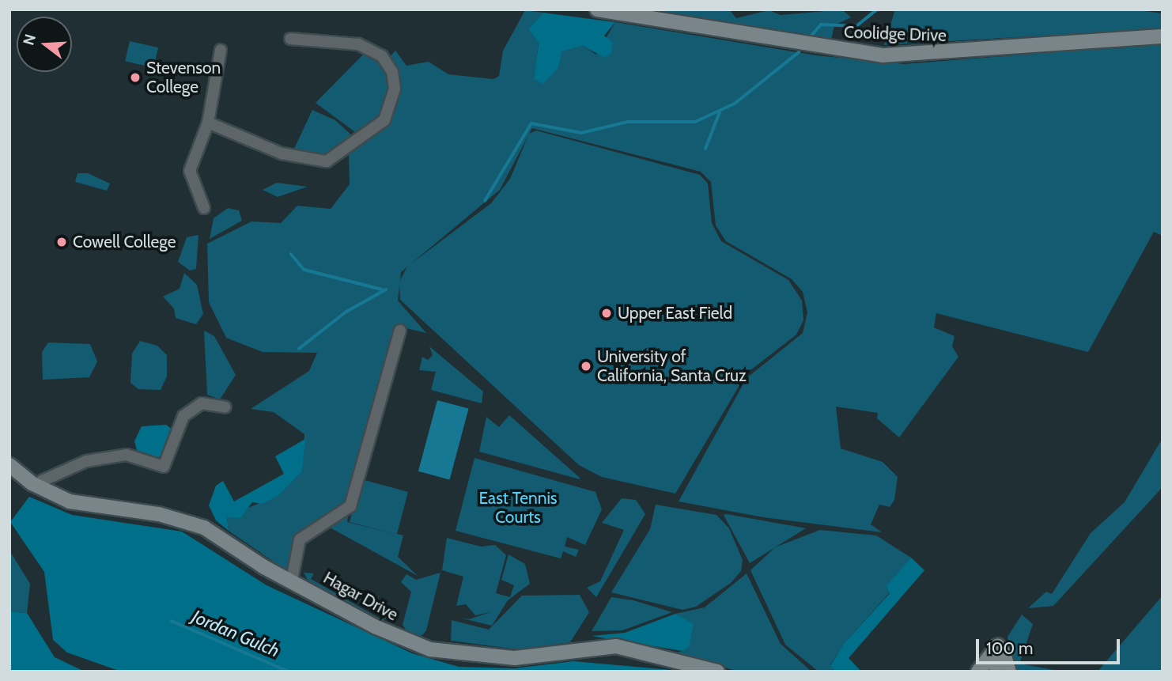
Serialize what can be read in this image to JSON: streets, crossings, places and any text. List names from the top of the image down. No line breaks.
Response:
{"streets":{"main road":["Coolidge Drive","Hagar Drive"]},"water":["Jordan Gulch"],"parks":["East Tennis Courts"],"places":["Stevenson College","Cowell College","Upper East Field","University of California, Santa Cruz"],"scale_bar":"100 m","north":"left"}
